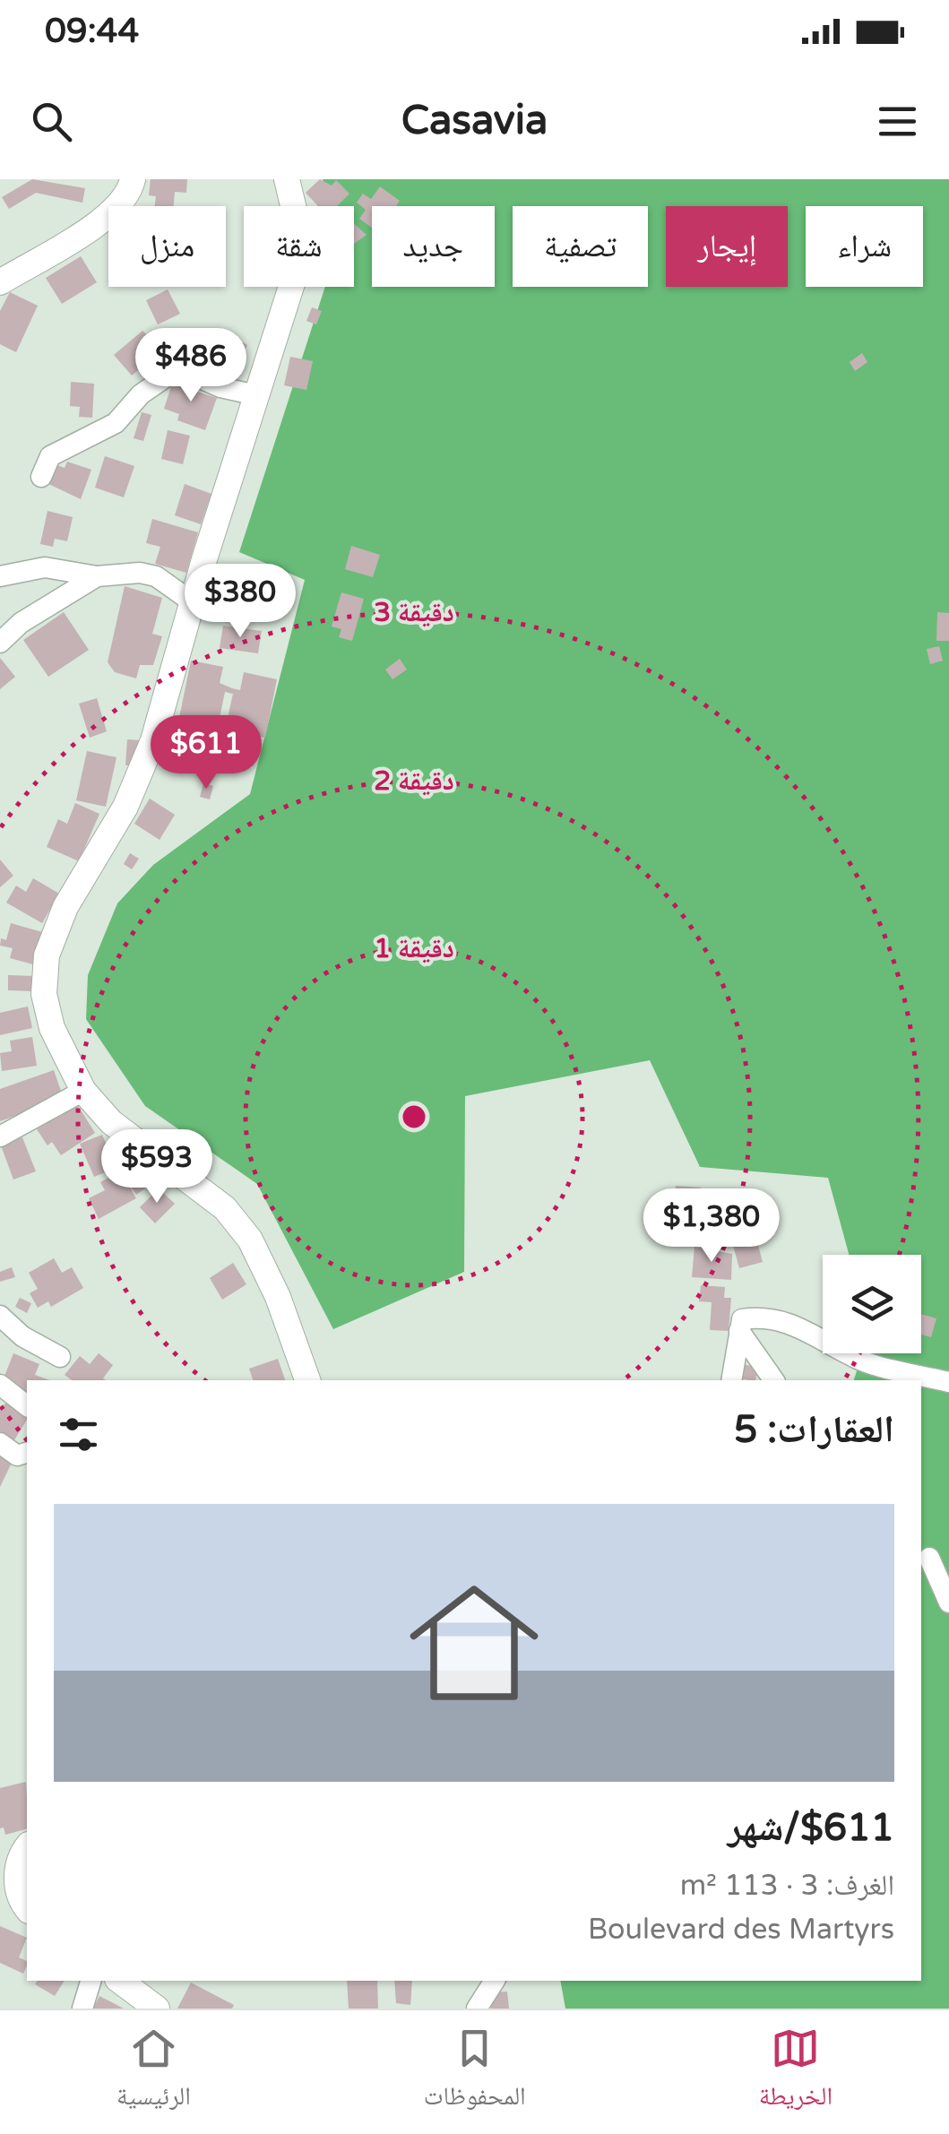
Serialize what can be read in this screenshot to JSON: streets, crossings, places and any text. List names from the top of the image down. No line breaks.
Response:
{"page":{"status":"09:44","header":"Casavia","chip":["شراء","إيجار","تصفية","جديد","شقة","منزل"],"price":["$486","$380","$611","$593","$1,380"],"heading":"العقارات: 5","list":[{"name":"$611/شهر","note":"الغرف: 3 · 113 m² · Boulevard des Martyrs"}],"tabs":["الخريطة","المحفوظات","الرئيسية"]},"rings":["3 دقيقة","2 دقيقة","1 دقيقة"]}
